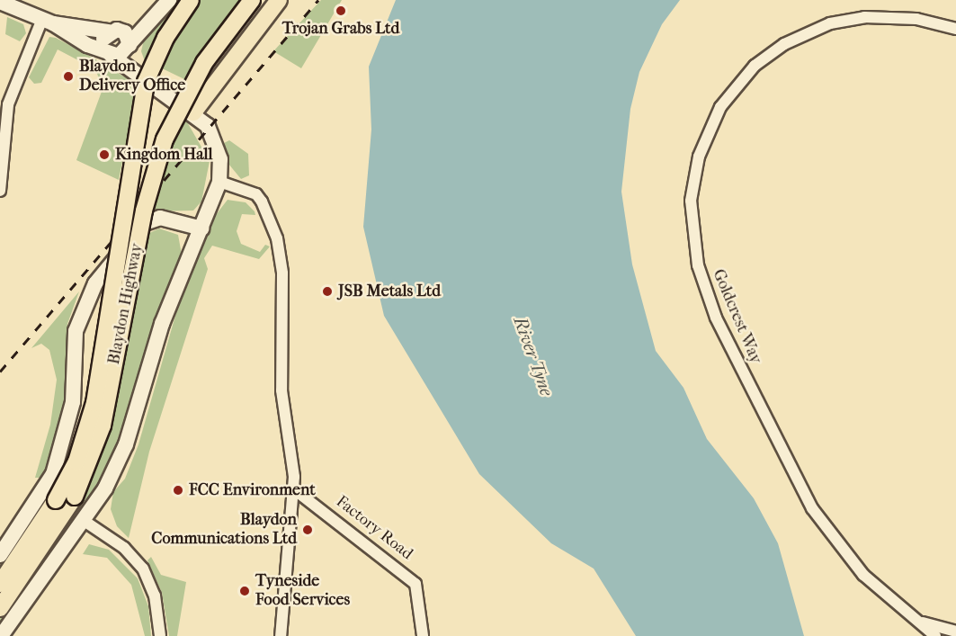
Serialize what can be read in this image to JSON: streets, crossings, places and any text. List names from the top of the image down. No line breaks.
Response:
{"streets":{"main road":["Blaydon Highway"],"street":["Goldcrest Way","Factory Road"]},"water":["River Tyne"],"places":["Trojan Grabs Ltd","Blaydon Delivery Office","Kingdom Hall","JSB Metals Ltd","FCC Environment","Blaydon Communications Ltd","Tyneside Food Services"]}
